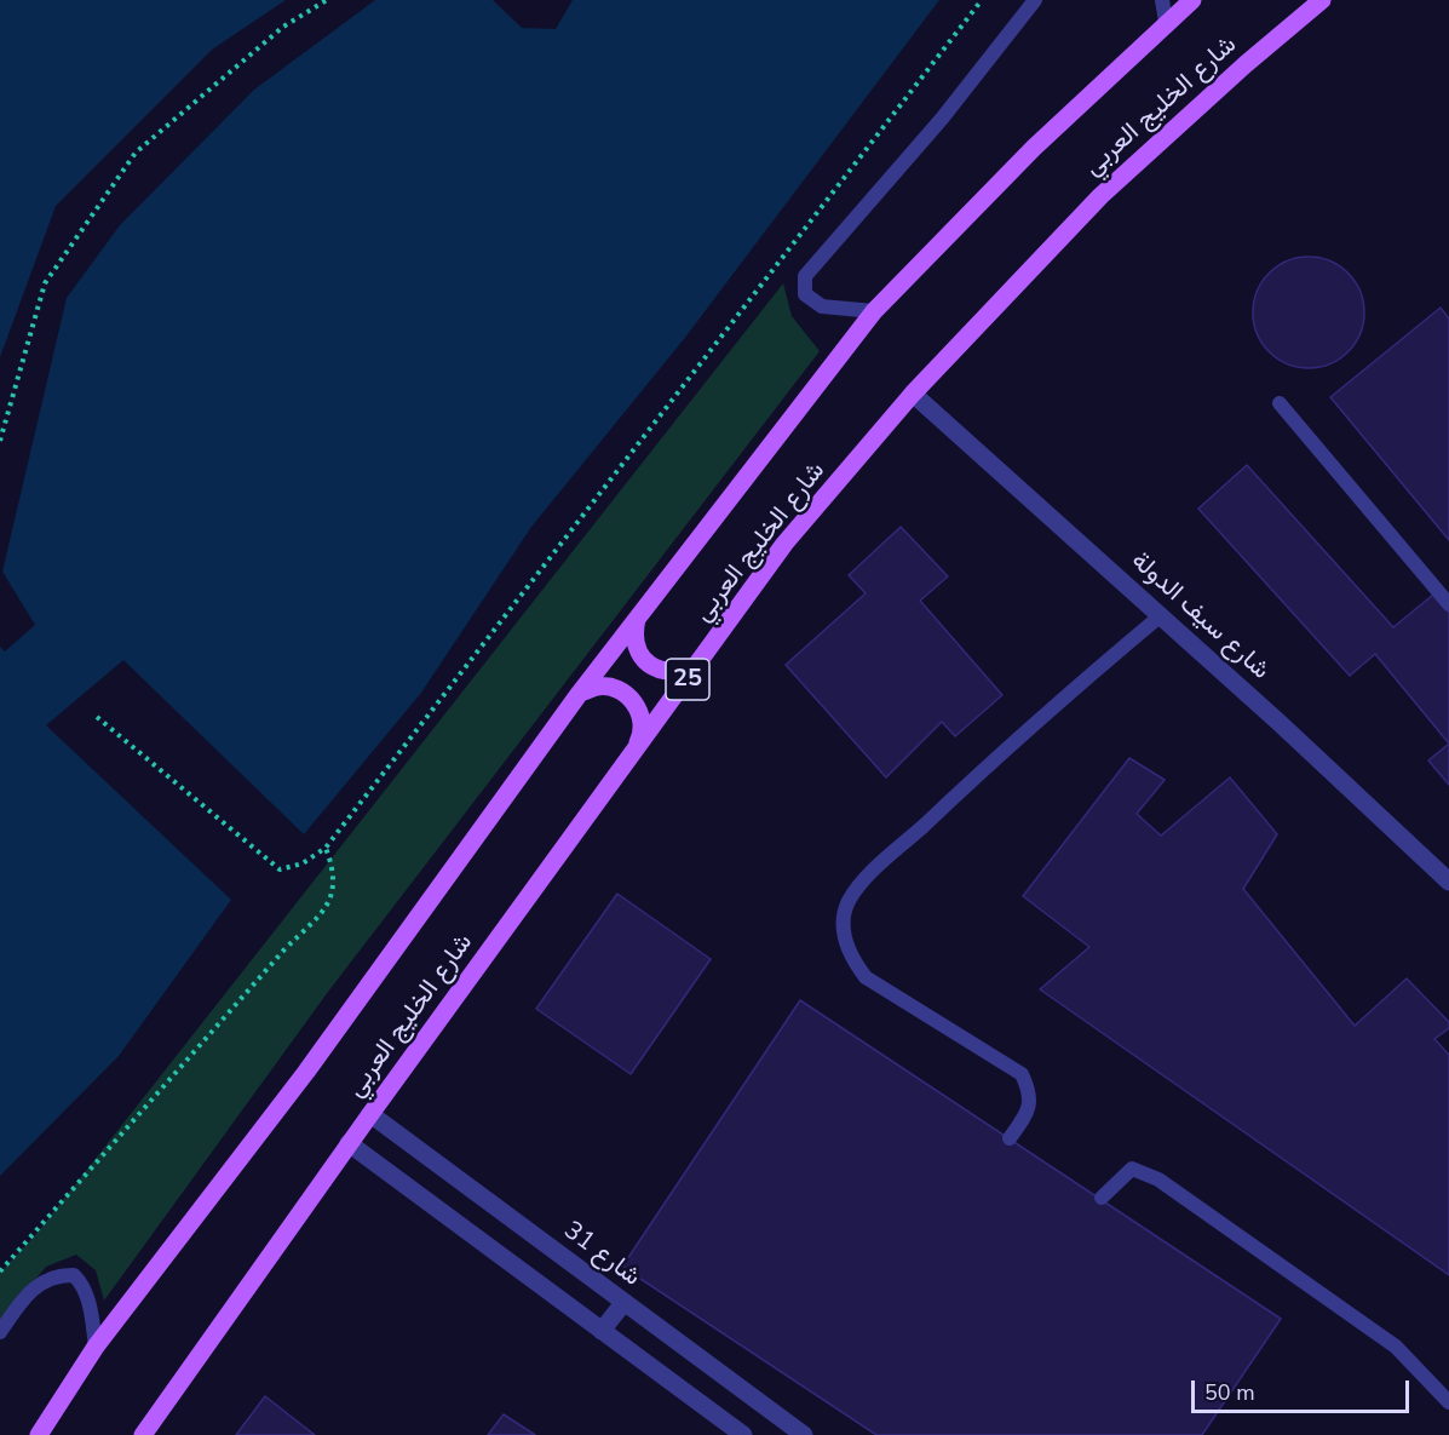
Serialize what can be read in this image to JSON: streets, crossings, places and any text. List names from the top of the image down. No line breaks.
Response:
{"streets":{"main road":["شارع الخليج العربي","25"],"street":["شارع سيف الدولة","شارع 31"]},"crossings":[["شارع الخليج العربي","شارع سيف الدولة"],["شارع الخليج العربي","شارع 31"]],"scale_bar":"50 m"}
